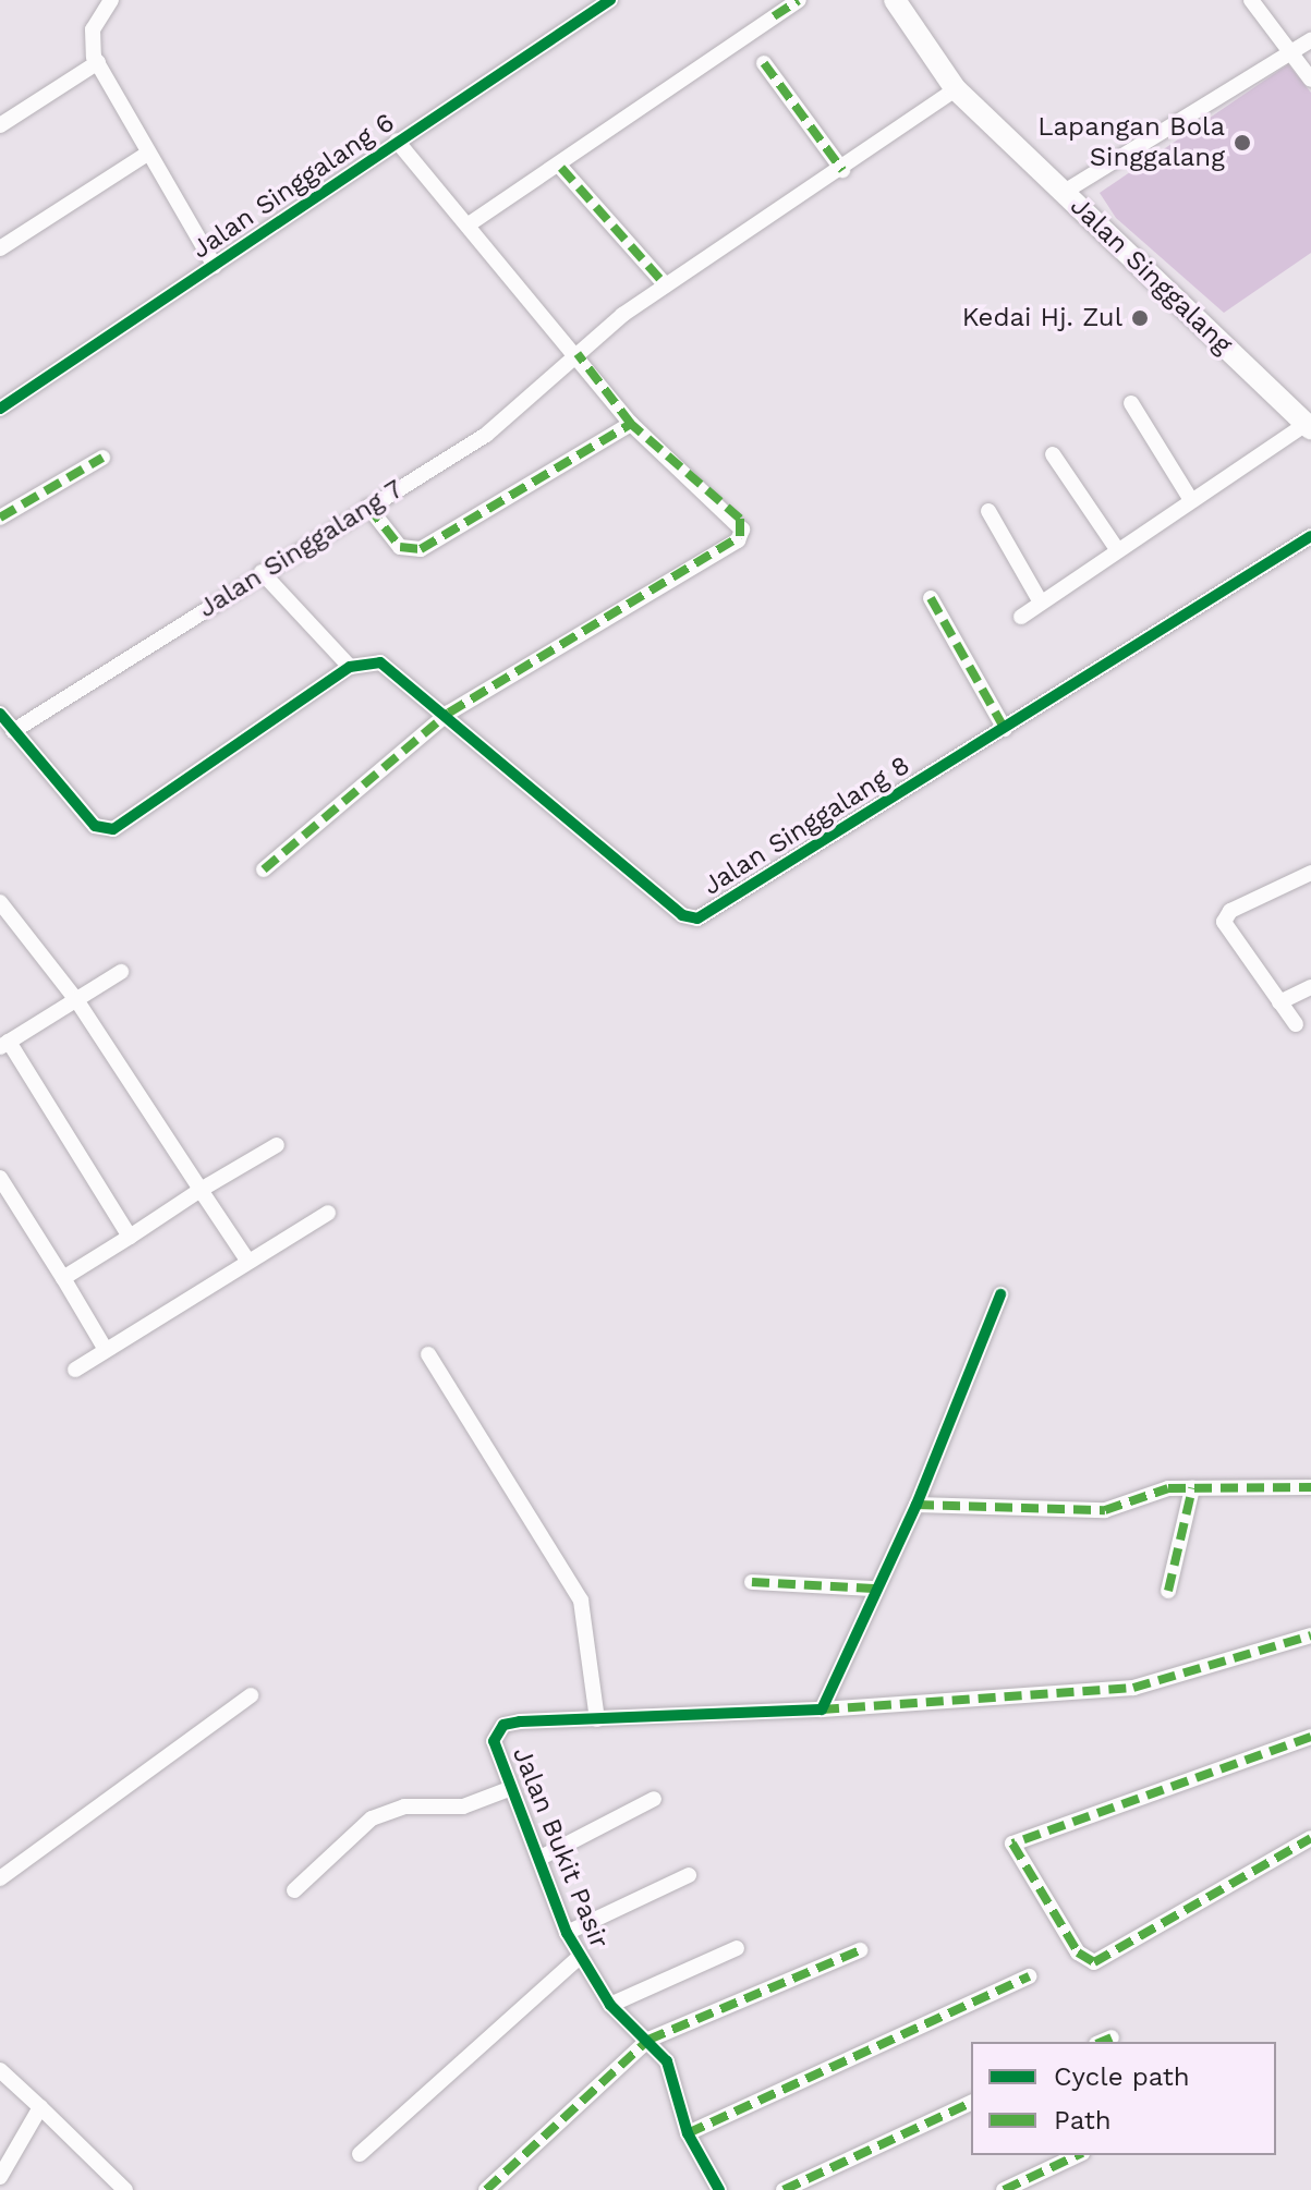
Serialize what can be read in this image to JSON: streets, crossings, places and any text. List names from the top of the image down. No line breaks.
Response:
{"streets":{"main road":["Jalan Singgalang"],"street":["Jalan Singgalang 6","Jalan Singgalang 7","Jalan Singgalang 8","Jalan Bukit Pasir"]},"crossings":[["Jalan Singgalang","Jalan Singgalang 7"]],"places":["Lapangan Bola Singgalang","Kedai Hj. Zul"],"legend":["Cycle path","Path"]}
